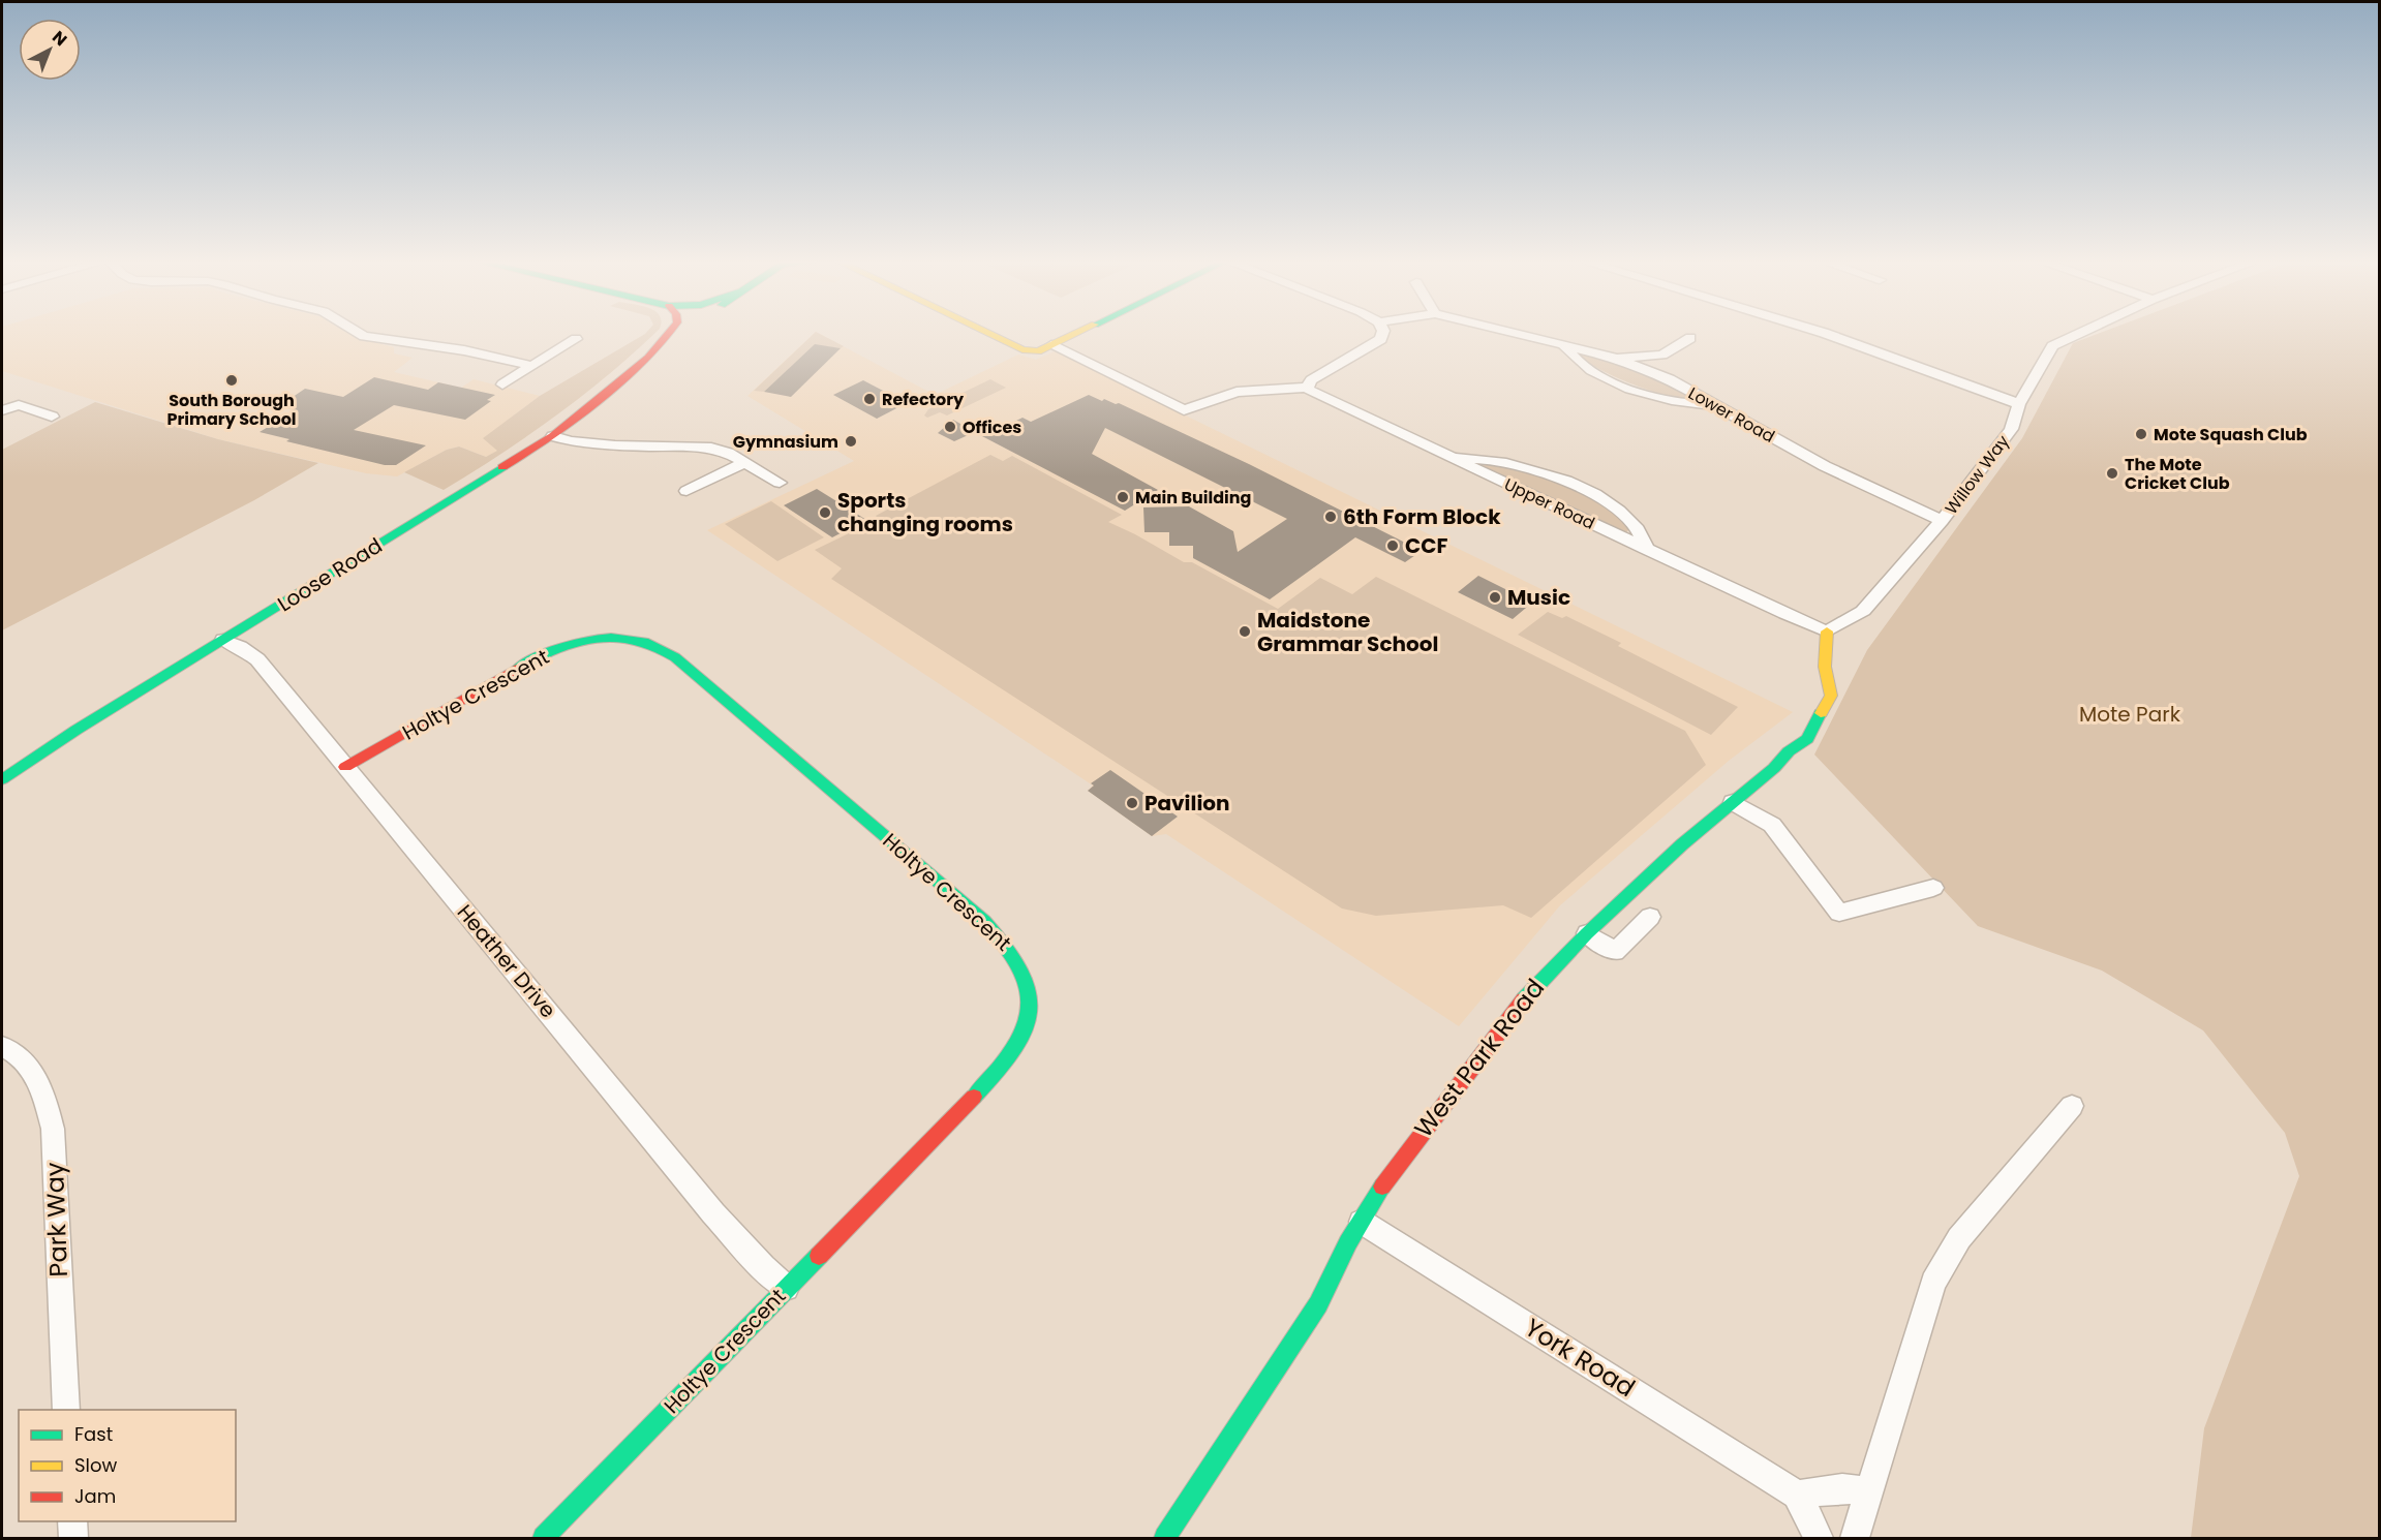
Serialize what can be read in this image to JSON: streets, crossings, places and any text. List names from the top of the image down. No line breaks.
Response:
{"streets":{"main road":["Loose Road","Holtye Crescent","West Park Road"],"street":["Lower Road","Willow Way","Upper Road","Heather Drive","Park Way","York Road"]},"crossings":[["Lower Road","Willow Way"],["Willow Way","Upper Road"],["Willow Way","West Park Road"],["Upper Road","West Park Road"],["Loose Road","Heather Drive"],["Holtye Crescent","Heather Drive"],["West Park Road","York Road"]],"parks":["Mote Park"],"places":["South Borough Primary School","Refectory","Offices","Mote Squash Club","Gymnasium","The Mote Cricket Club","Main Building","Sports changing rooms","6th Form Block","CCF","Music","Maidstone Grammar School","Pavilion"],"legend":["Fast","Slow","Jam"],"north":"top right"}
